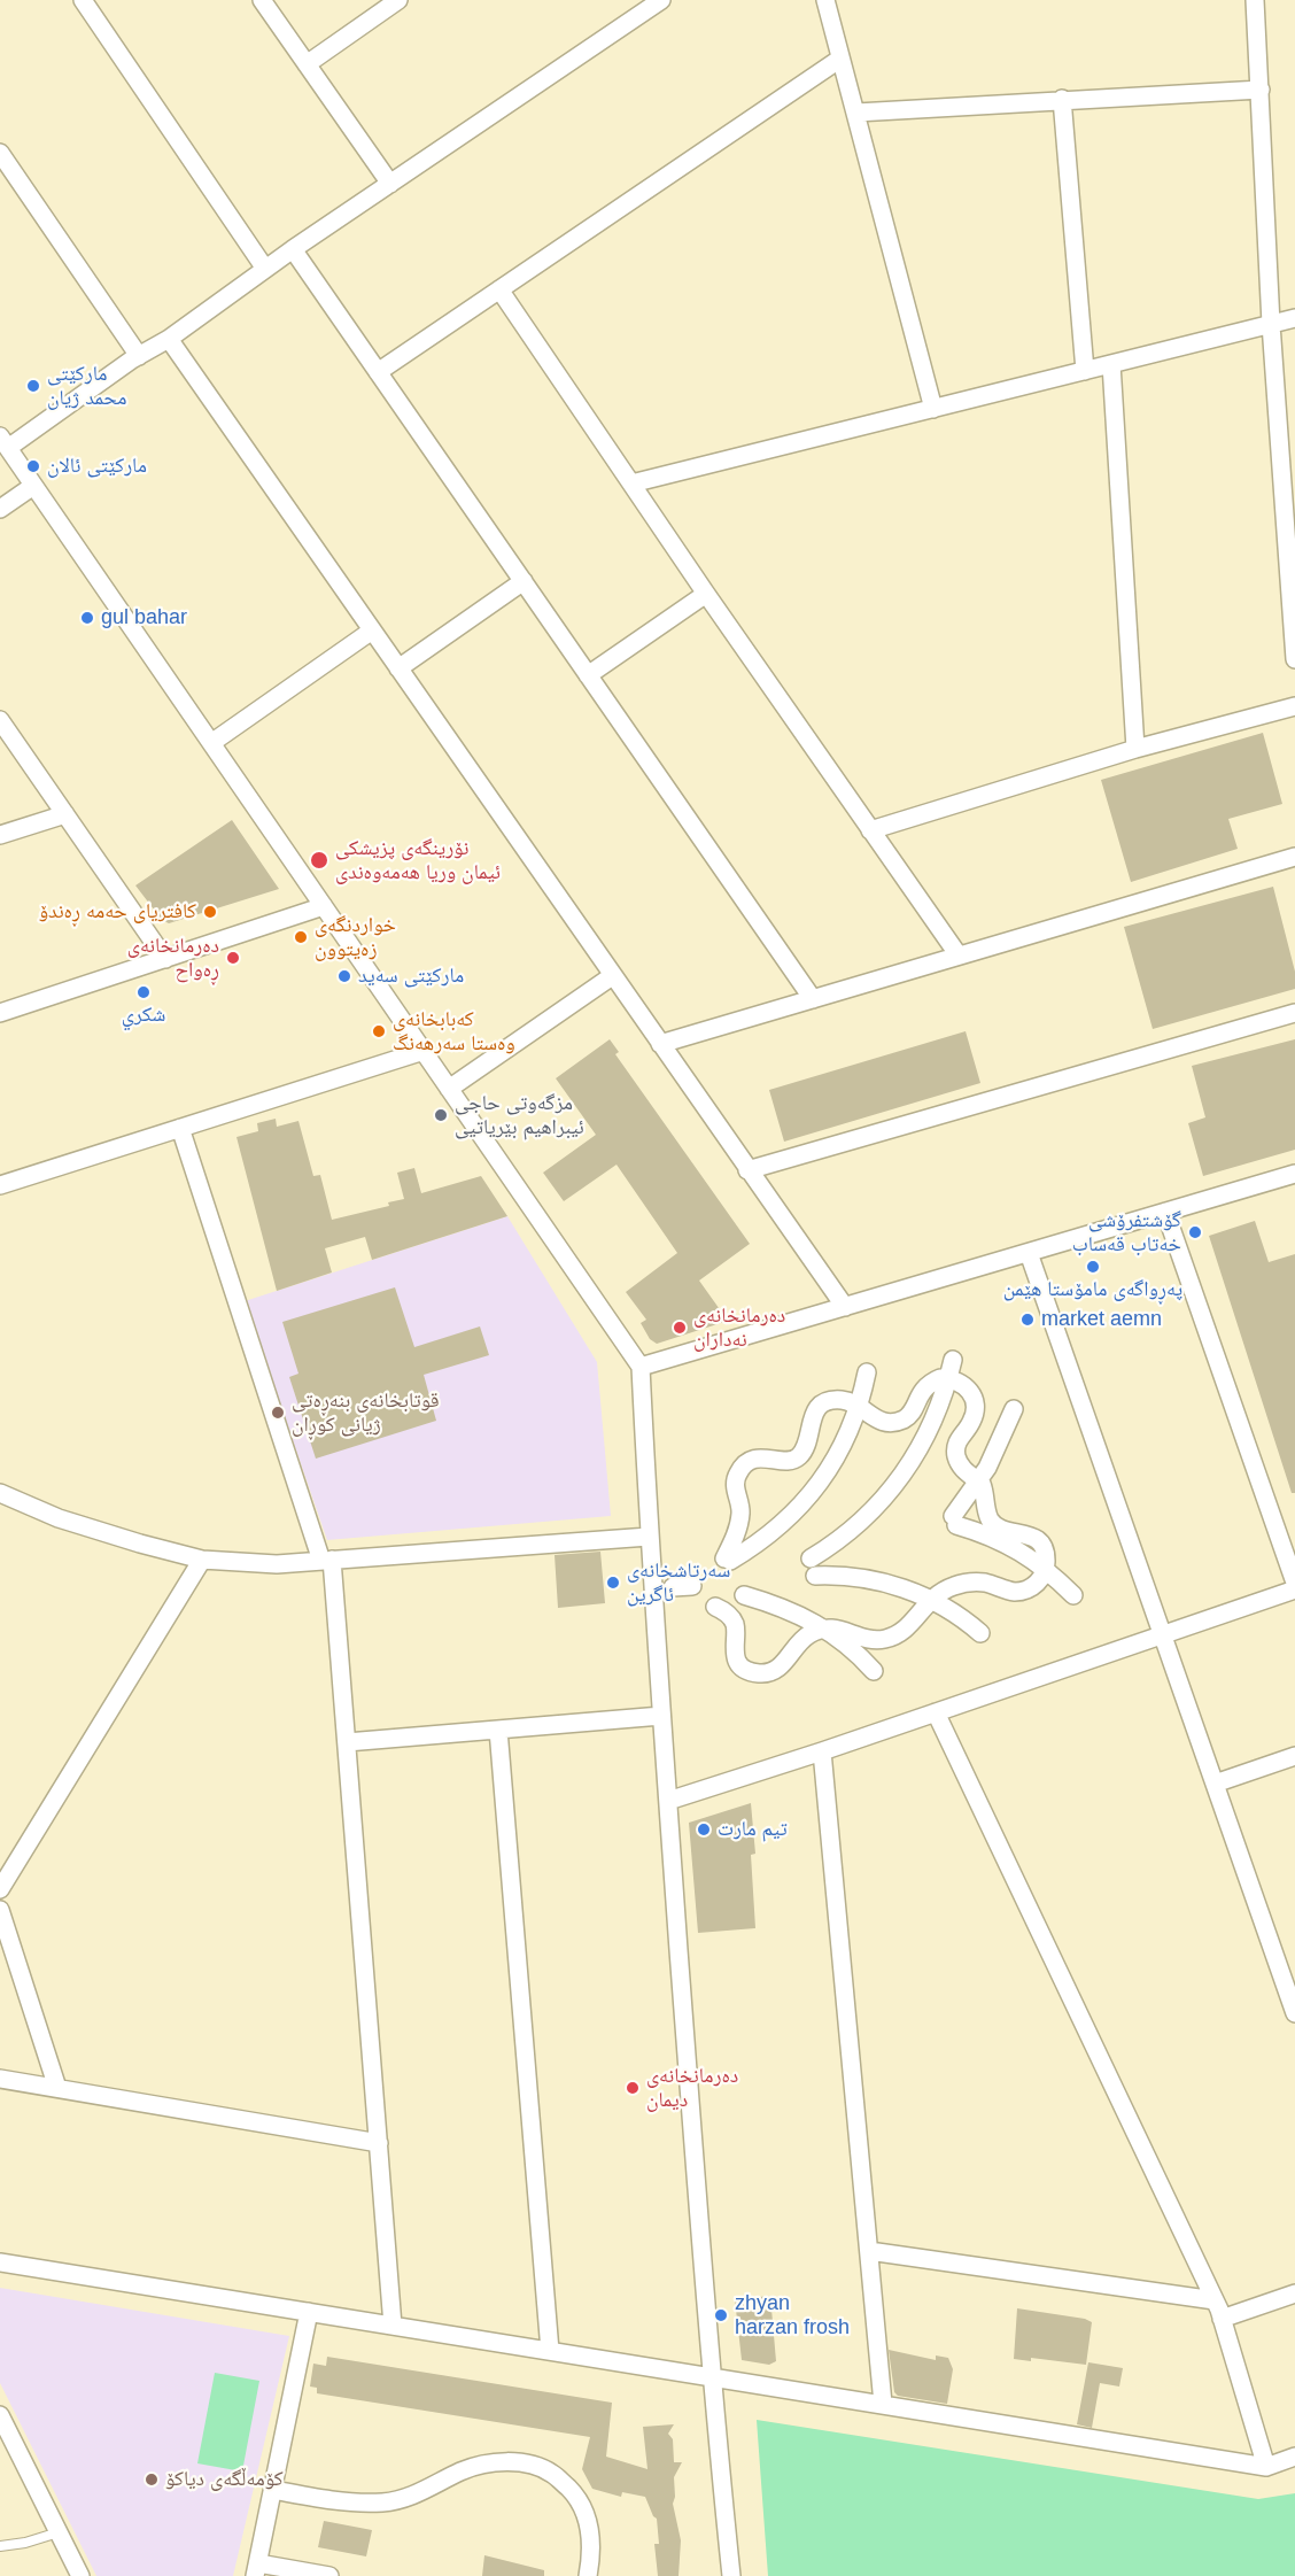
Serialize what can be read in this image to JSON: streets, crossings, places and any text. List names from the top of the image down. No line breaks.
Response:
{"places":["مارکێتی محمد ژیان","مارکێتی ئالان","gul bahar","نۆرینگەی پزیشکی ئیمان وریا هەمەوەندی","کافتریای حەمە ڕەندۆ","خواردنگەی زەیتوون","دەرمانخانەی ڕەواح","مارکێتی سەید","شكري","کەبابخانەی وەستا سەرهەنگ","مزگەوتی حاجی ئیبراهیم بێریاتیی","گۆشتفرۆشی خەتاب قەساب","پەڕواگەی مامۆستا هێمن","market aemn","دەرمانخانەی نەداران","قوتابخانەی بنەڕەتی ژیانی کوڕان","سەرتاشخانەی ئاگرین","تیم مارت","دەرمانخانەی دیمان","zhyan harzan frosh","کۆمەڵگەی دیاکۆ"]}
